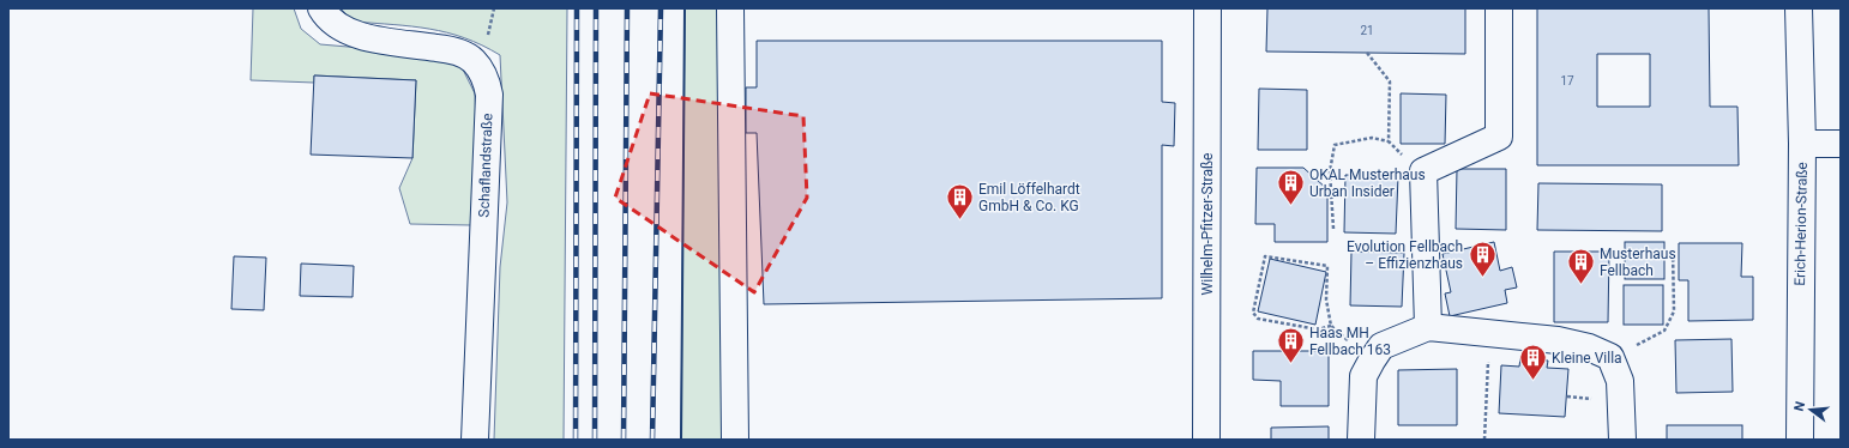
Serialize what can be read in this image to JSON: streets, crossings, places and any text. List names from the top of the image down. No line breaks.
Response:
{"streets":{"street":["Schaflandstraße","Wilhelm-Pfitzer-Straße","Erich-Herion-Straße"]},"places":{"building":["OKAL Musterhaus Urban Insider","Emil Löffelhardt GmbH & Co. KG","Evolution Fellbach – Effizienzhaus","Musterhaus Fellbach","Haas MH Fellbach 163","Kleine Villa"]},"house_numbers":["21","17"],"north":"left"}
